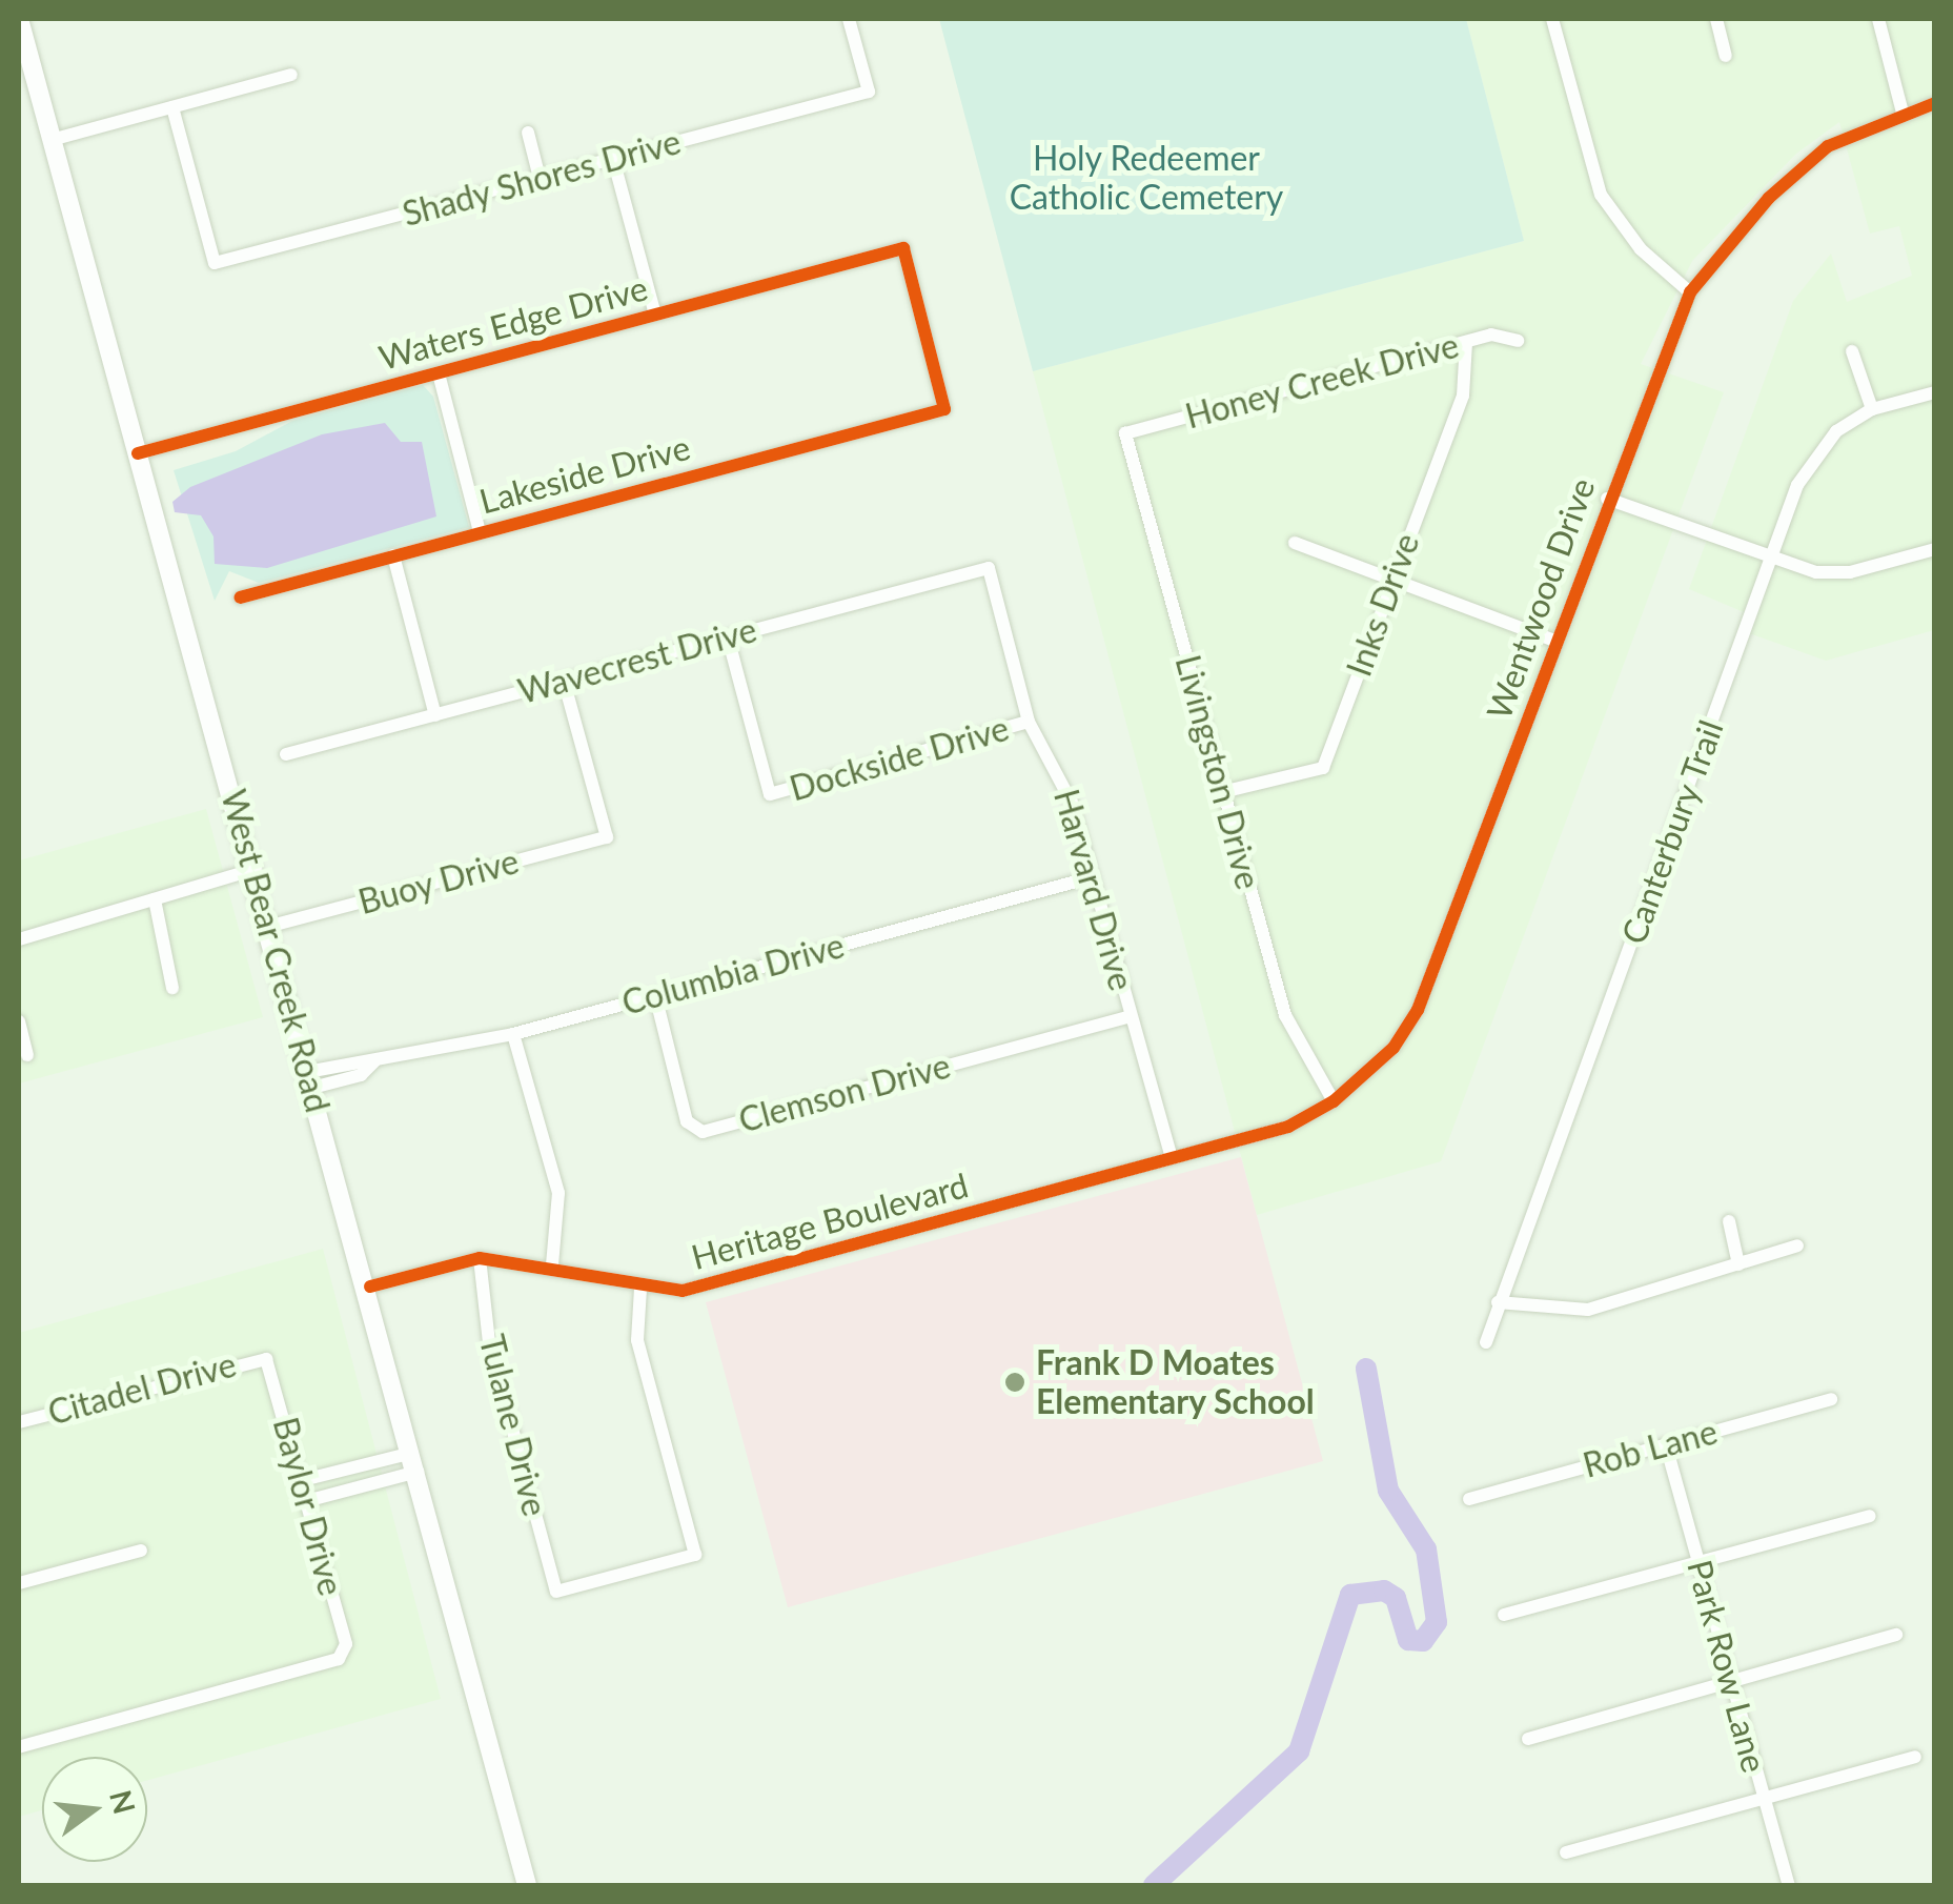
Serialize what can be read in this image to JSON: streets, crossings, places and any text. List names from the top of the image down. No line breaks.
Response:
{"streets":{"main road":["West Bear Creek Road"],"street":["Shady Shores Drive","Waters Edge Drive","Honey Creek Drive","Lakeside Drive","Wentwood Drive","Inks Drive","Wavecrest Drive","Dockside Drive","Livingston Drive","Canterbury Trail","Buoy Drive","Harvard Drive","Columbia Drive","Clemson Drive","Heritage Boulevard","Citadel Drive","Tulane Drive","Rob Lane","Baylor Drive","Park Row Lane"]},"crossings":[["Waters Edge Drive","Lakeside Drive"],["Waters Edge Drive","West Bear Creek Road"],["Honey Creek Drive","Inks Drive"],["Honey Creek Drive","Livingston Drive"],["Wentwood Drive","Livingston Drive"],["Wentwood Drive","Heritage Boulevard"],["Inks Drive","Livingston Drive"],["Wavecrest Drive","Dockside Drive"],["Wavecrest Drive","Buoy Drive"],["Wavecrest Drive","Harvard Drive"],["Dockside Drive","Harvard Drive"],["Buoy Drive","West Bear Creek Road"],["Harvard Drive","Columbia Drive"],["Harvard Drive","Clemson Drive"],["Harvard Drive","Heritage Boulevard"],["West Bear Creek Road","Columbia Drive"],["West Bear Creek Road","Heritage Boulevard"],["Columbia Drive","Clemson Drive"],["Heritage Boulevard","Tulane Drive"],["Citadel Drive","Baylor Drive"],["Rob Lane","Park Row Lane"]],"parks":["Holy Redeemer Catholic Cemetery"],"places":["Frank D Moates Elementary School"],"north":"right"}
